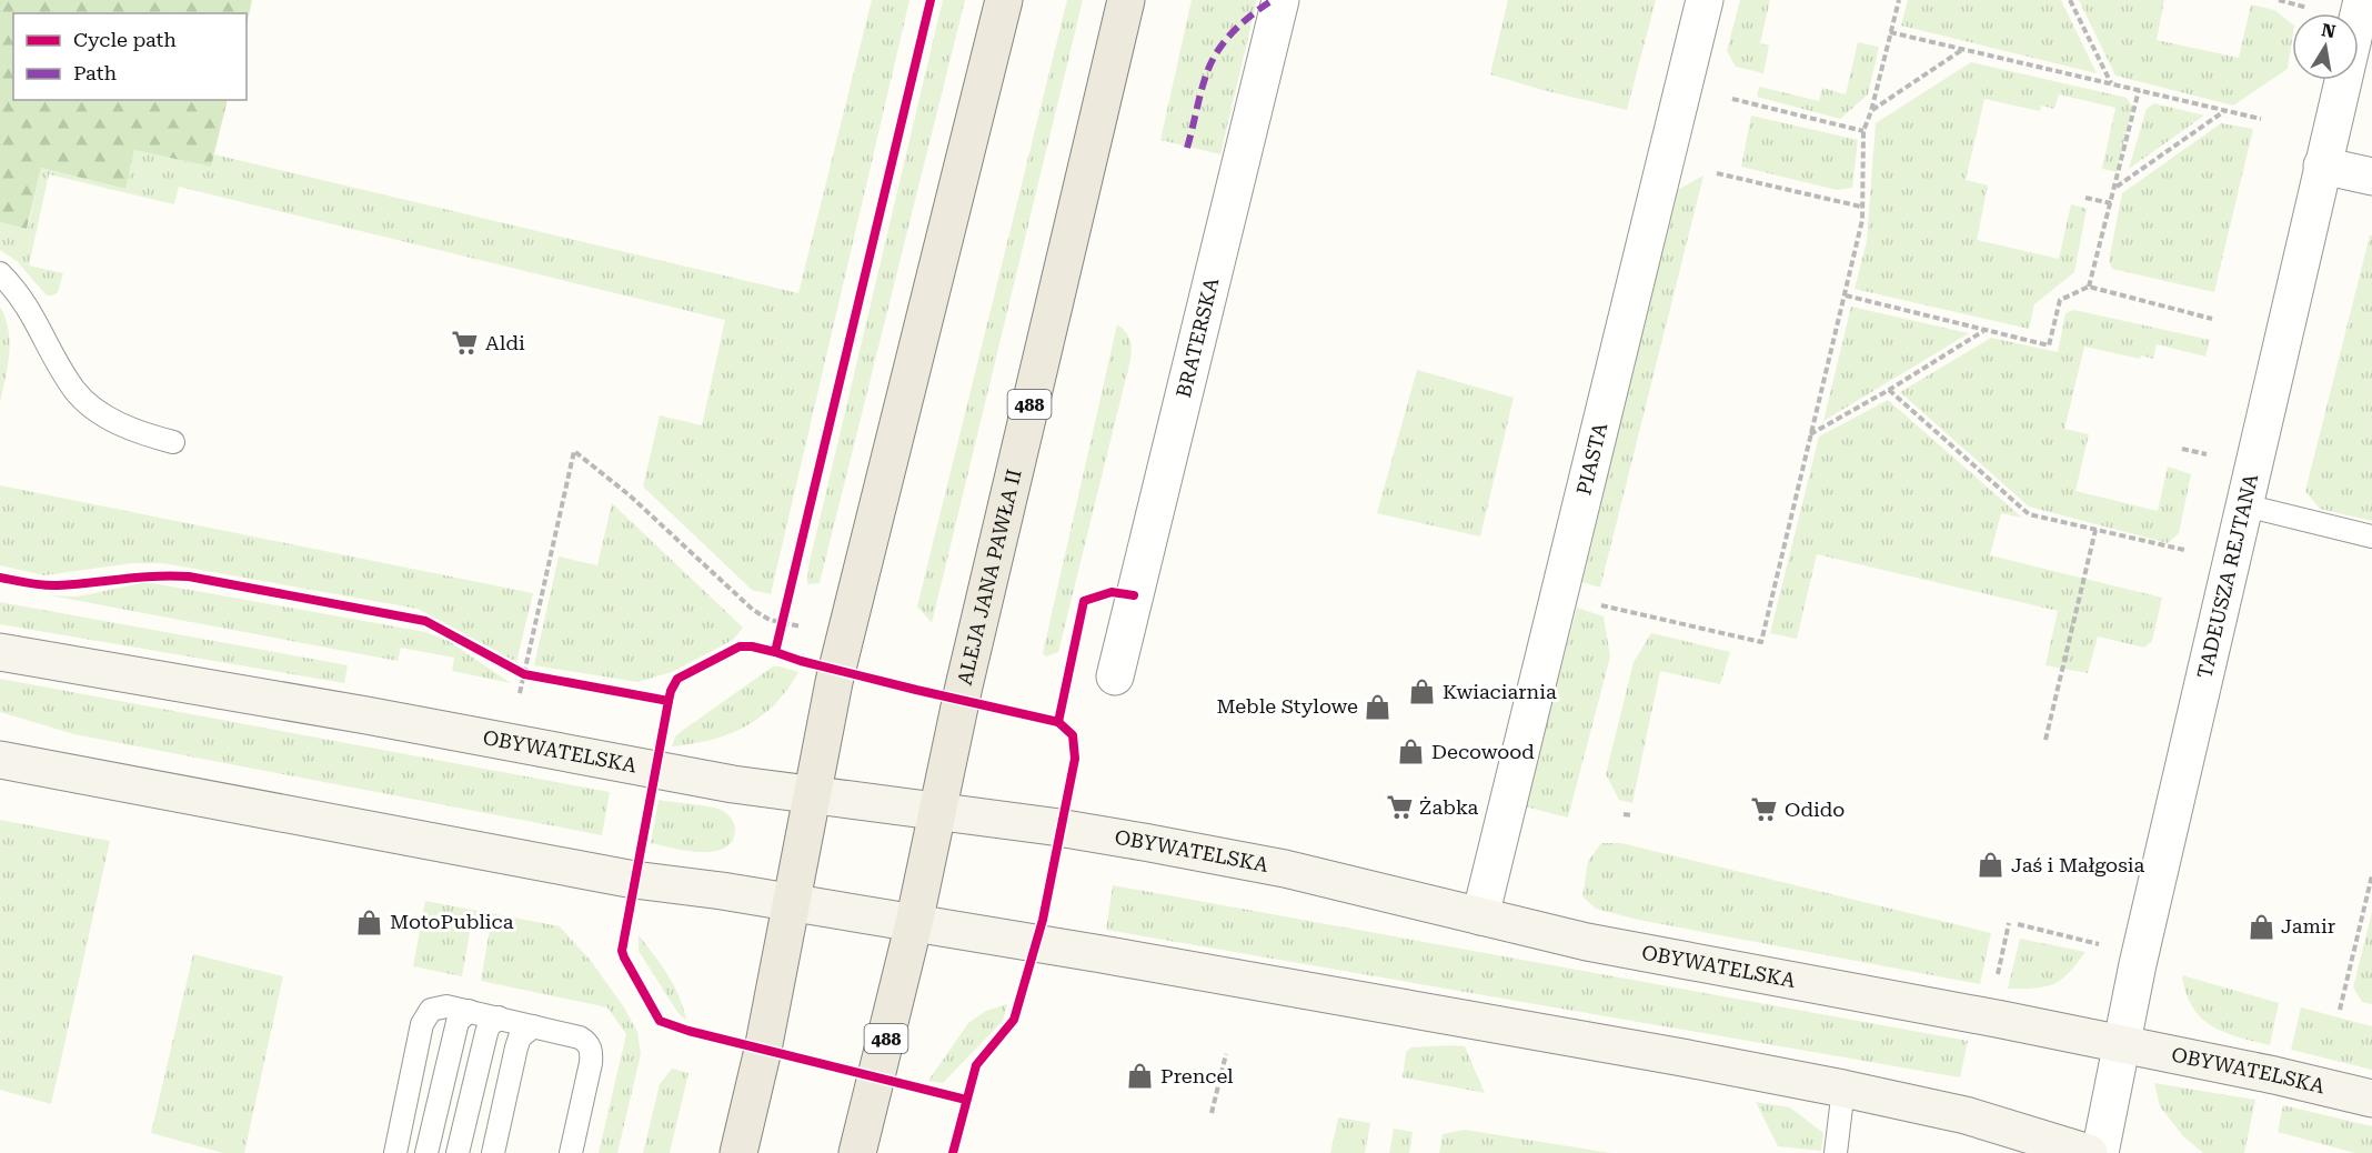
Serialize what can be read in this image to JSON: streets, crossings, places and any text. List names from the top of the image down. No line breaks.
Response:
{"streets":{"main road":["488","ALEJA JANA PAWŁA II","OBYWATELSKA"],"street":["BRATERSKA","PIASTA","TADEUSZA REJTANA"]},"crossings":[["PIASTA","OBYWATELSKA"],["ALEJA JANA PAWŁA II","OBYWATELSKA"],["TADEUSZA REJTANA","OBYWATELSKA"]],"places":{"supermarket":["Aldi","Żabka","Odido"],"shop":["Kwiaciarnia","Meble Stylowe","Decowood","Jaś i Małgosia","MotoPublica","Jamir","Prencel"]},"legend":["Cycle path","Path"],"north":"top"}
